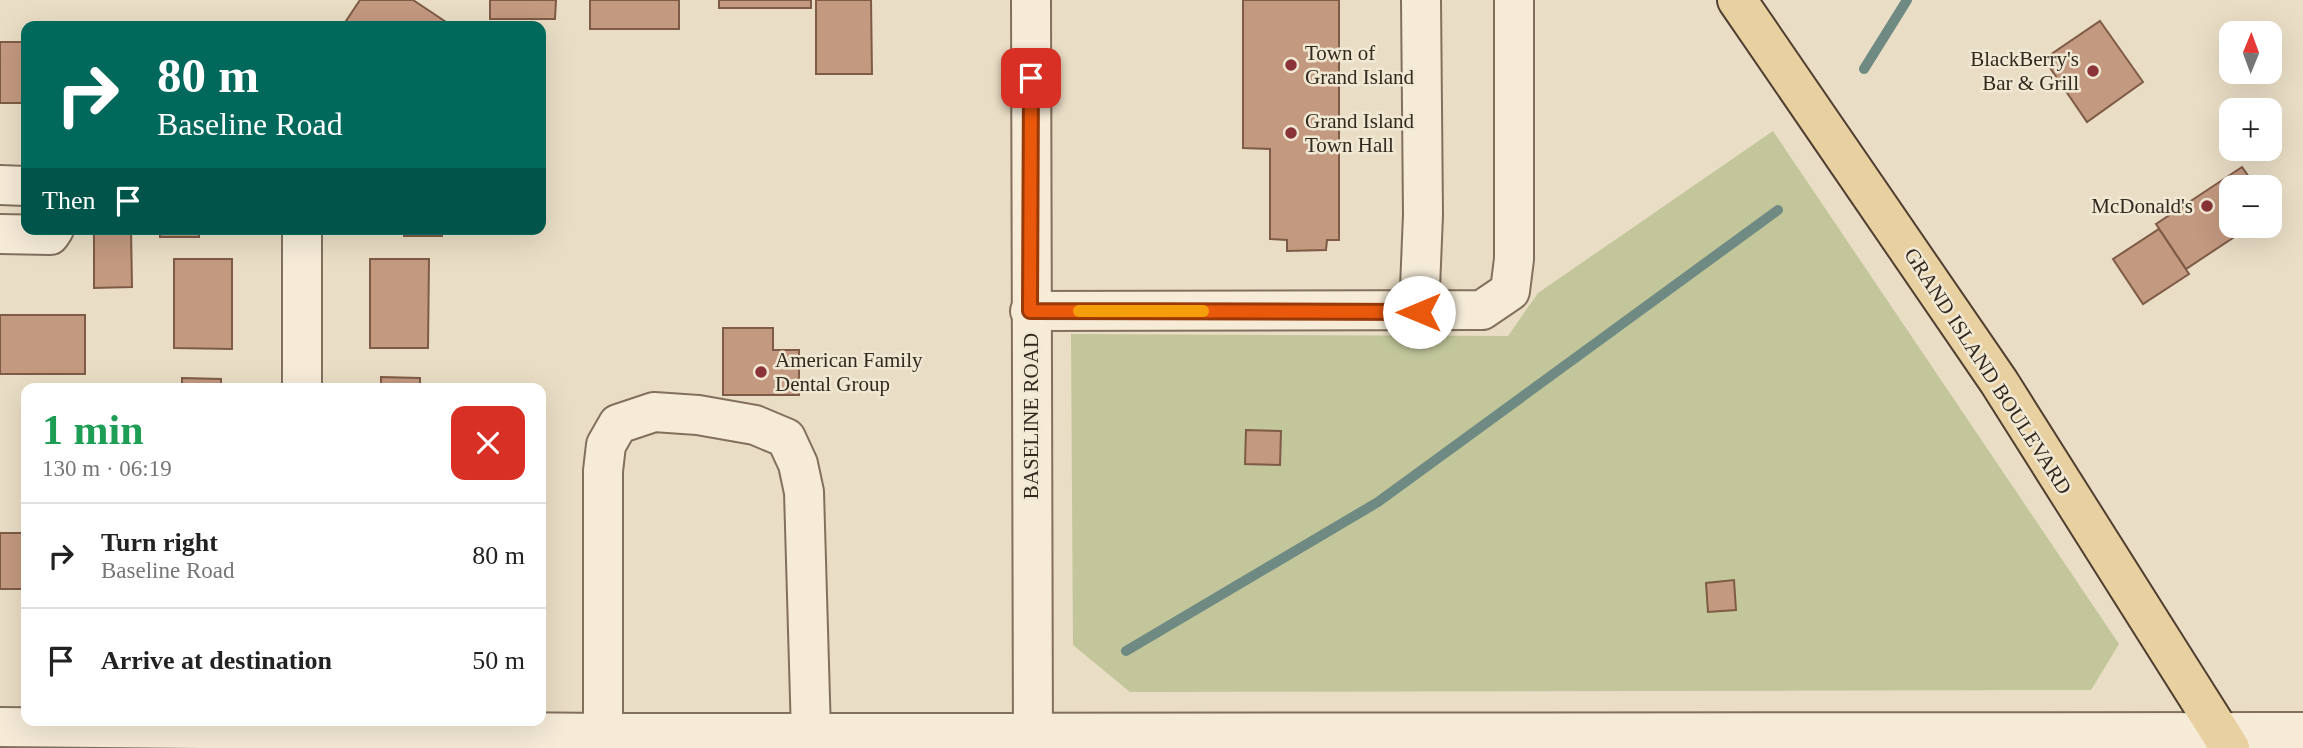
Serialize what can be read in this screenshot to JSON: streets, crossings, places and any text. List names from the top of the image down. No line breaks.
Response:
{"streets":{"main road":["GRAND ISLAND BOULEVARD"],"street":["BASELINE ROAD"]},"places":["Town of Grand Island","BlackBerry's Bar & Grill","Grand Island Town Hall","McDonald's","American Family Dental Group"],"north":"top","page":{"map_buttons":["+","−"],"turn":["80 m","Baseline Road"],"then":"Then","heading":["1 min","130 m · 06:19"],"list":[{"name":"Turn right","note":"Baseline Road","value":"80 m"},{"name":"Arrive at destination","value":"50 m"}]}}
